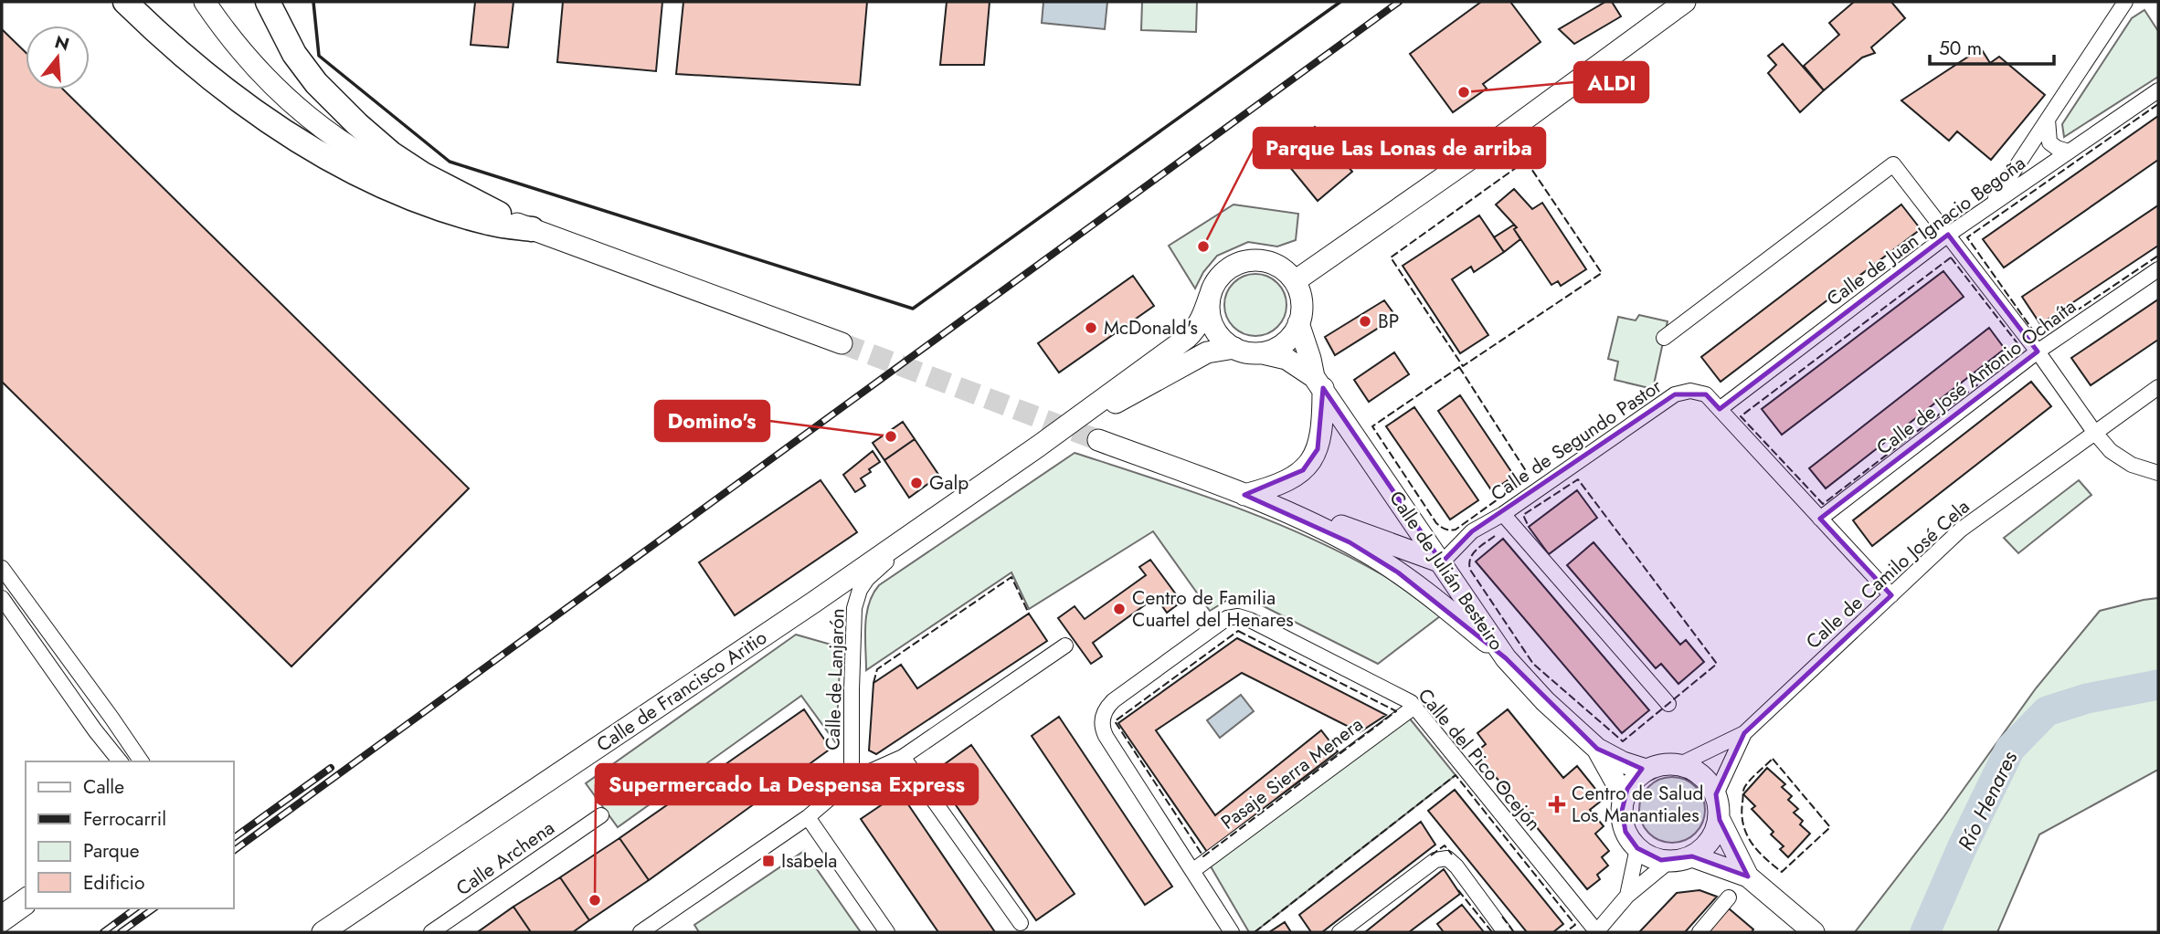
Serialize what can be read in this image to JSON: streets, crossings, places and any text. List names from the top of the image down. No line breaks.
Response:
{"streets":{"main road":["Calle de Julián Besteiro","Calle de Francisco Aritio"],"street":["Calle de Juan Ignacio Begoña","Calle de José Antonio Ochaíta","Calle de Segundo Pastor","Calle de Camilo José Cela","Calle de Lanjarón","Calle del Pico Ocejón","Pasaje Sierra Menera","Calle Archena"]},"crossings":[["Calle de Juan Ignacio Begoña","Calle de Segundo Pastor"],["Calle de José Antonio Ochaíta","Calle de Segundo Pastor"],["Calle de Segundo Pastor","Calle de Julián Besteiro"],["Calle de Segundo Pastor","Calle de Camilo José Cela"],["Calle de Julián Besteiro","Calle de Camilo José Cela"],["Calle de Julián Besteiro","Calle de Francisco Aritio"],["Calle de Lanjarón","Calle de Francisco Aritio"],["Calle del Pico Ocejón","Pasaje Sierra Menera"]],"water":["Río Henares"],"places":{"other":["ALDI","Parque Las Lonas de arriba","BP","McDonald's","Domino's","Galp","Centro de Familia Cuartel del Henares","Supermercado La Despensa Express"],"health":["Centro de Salud Los Manantiales"],"transit":["Isabela"]},"legend":["Calle","Ferrocarril","Parque","Edificio"],"scale_bar":"50 m","north":"top"}
